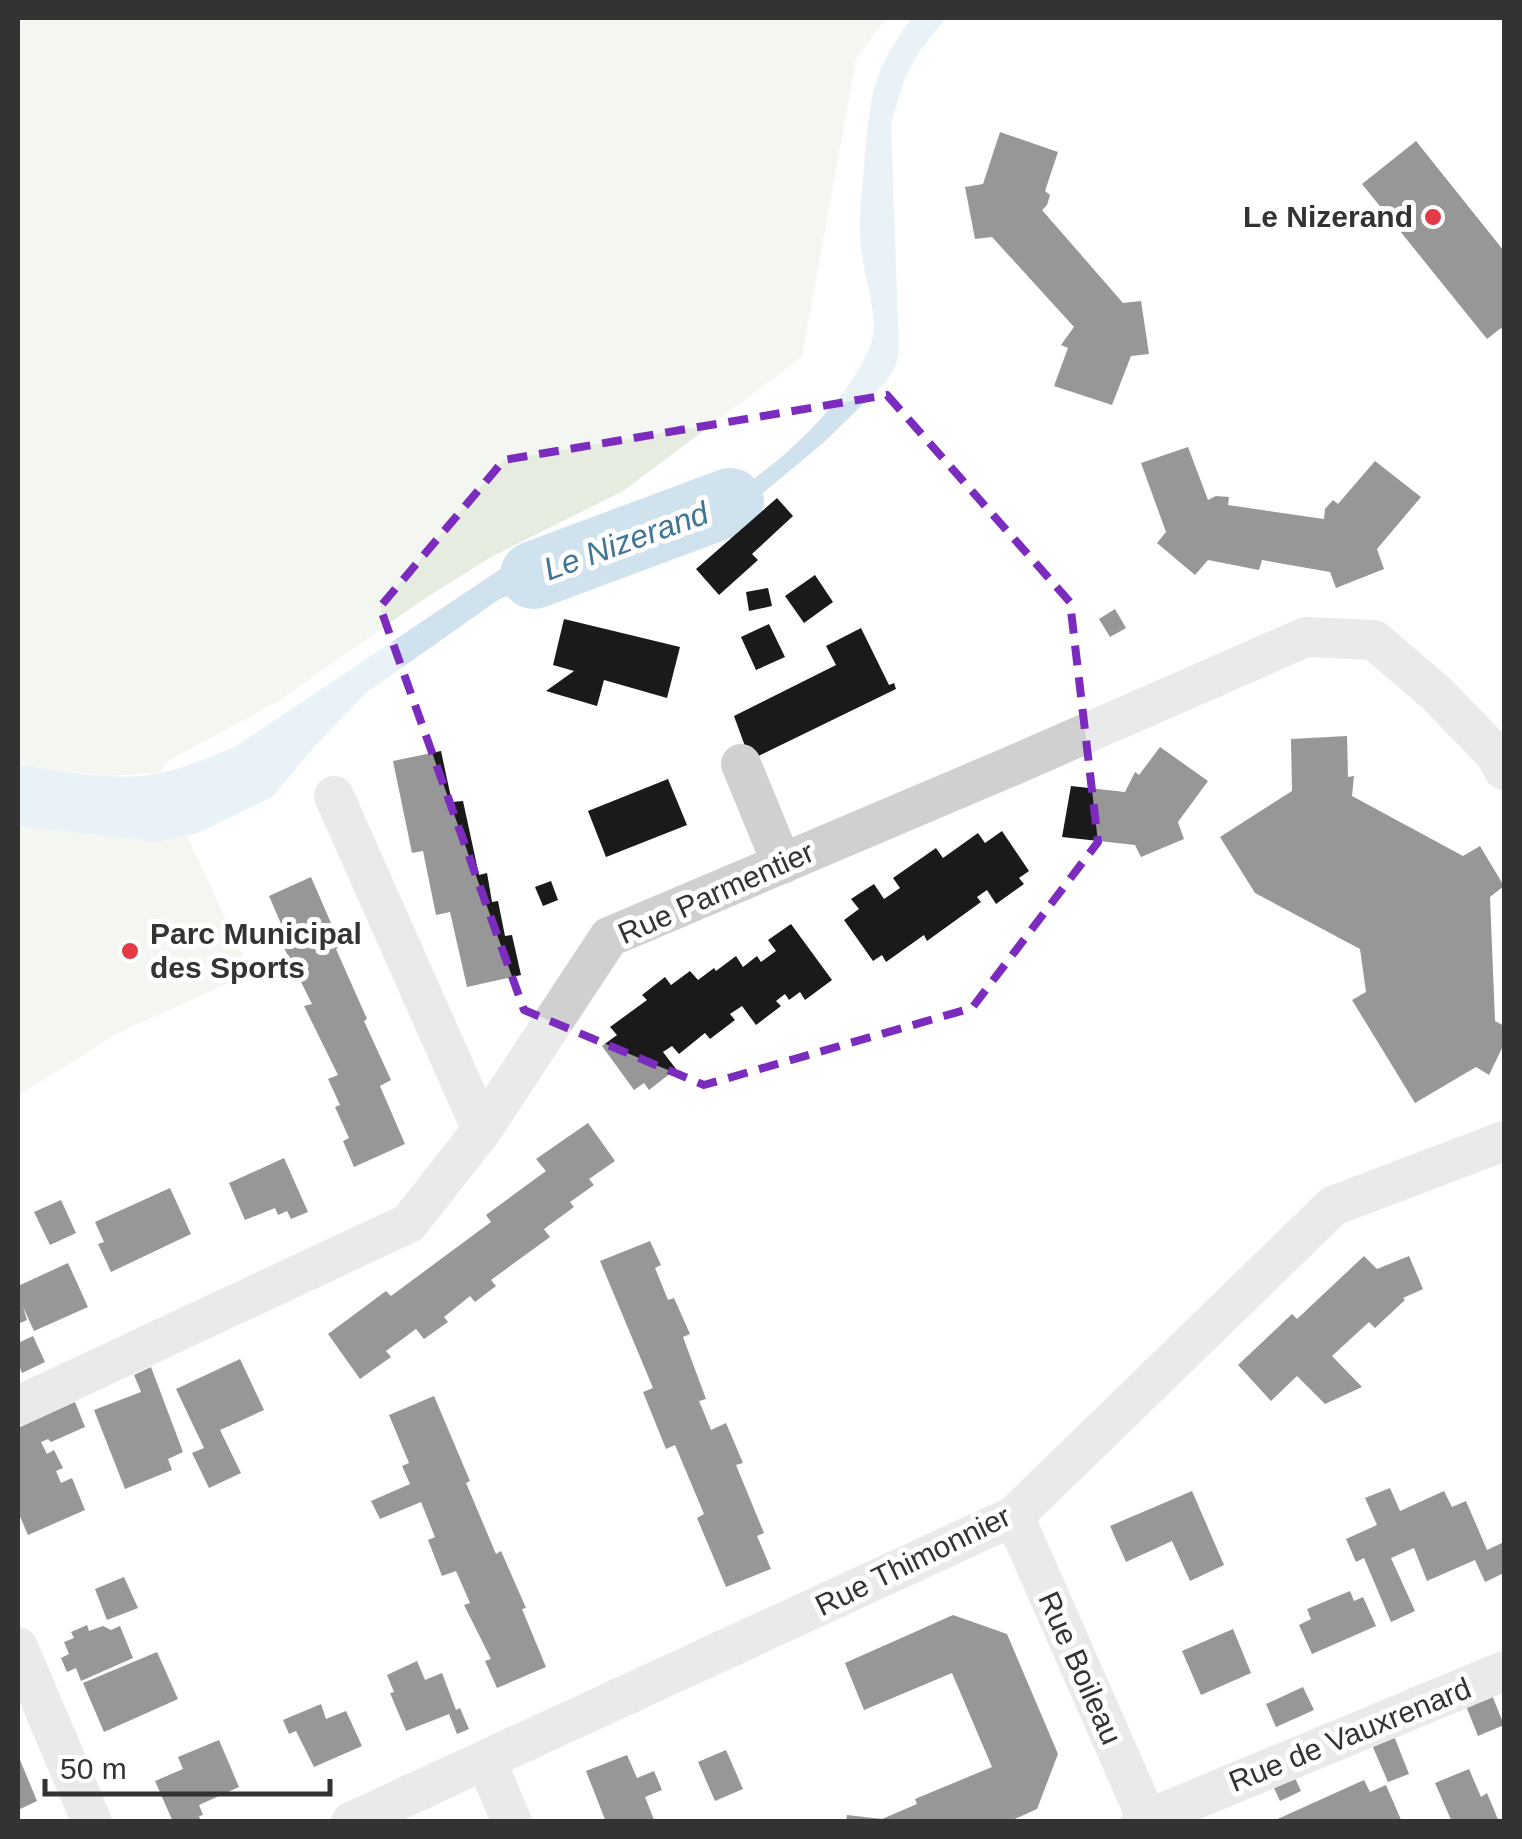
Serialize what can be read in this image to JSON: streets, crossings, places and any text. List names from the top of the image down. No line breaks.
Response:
{"streets":{"street":["Rue Parmentier","Rue Thimonnier","Rue Boileau","Rue de Vauxrenard"]},"crossings":[["Rue Thimonnier","Rue Boileau"],["Rue Boileau","Rue de Vauxrenard"]],"water":["Le Nizerand"],"places":["Le Nizerand","Parc Municipal des Sports"],"scale_bar":"50 m"}
